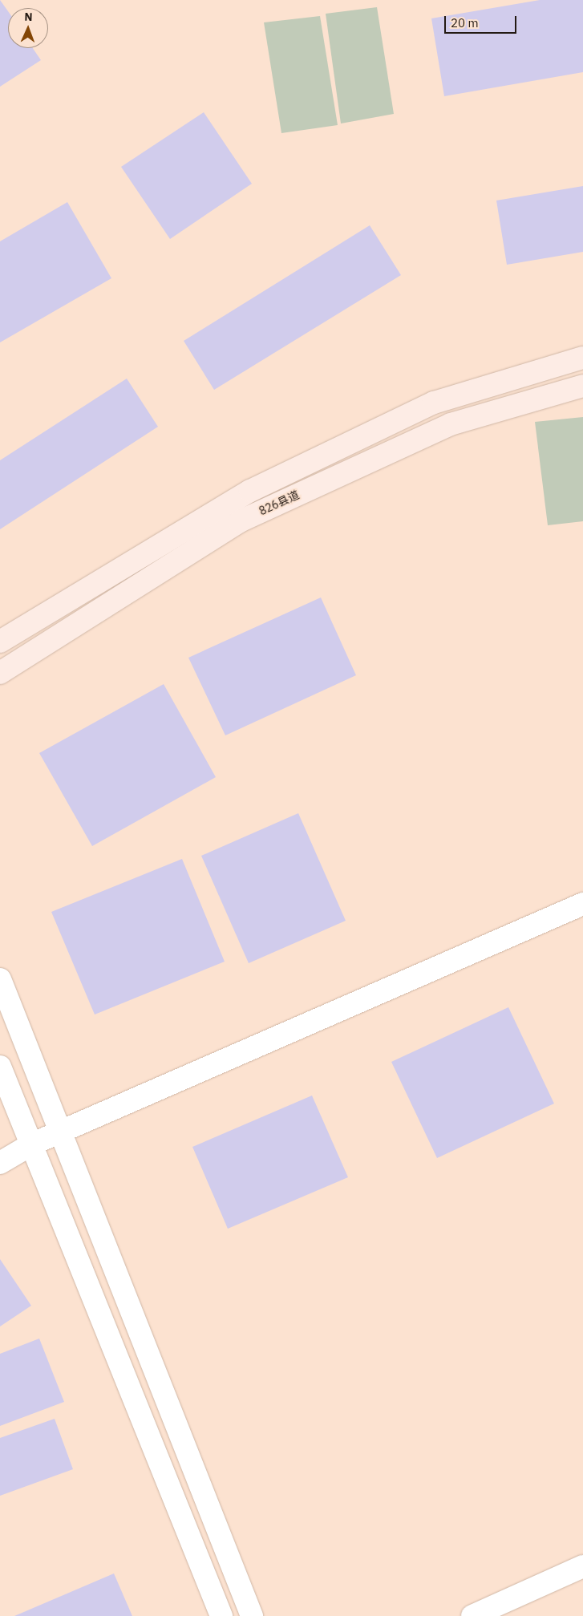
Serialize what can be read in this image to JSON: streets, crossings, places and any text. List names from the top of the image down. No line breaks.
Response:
{"streets":{"main road":["826县道"]},"scale_bar":"20 m","north":"top"}
